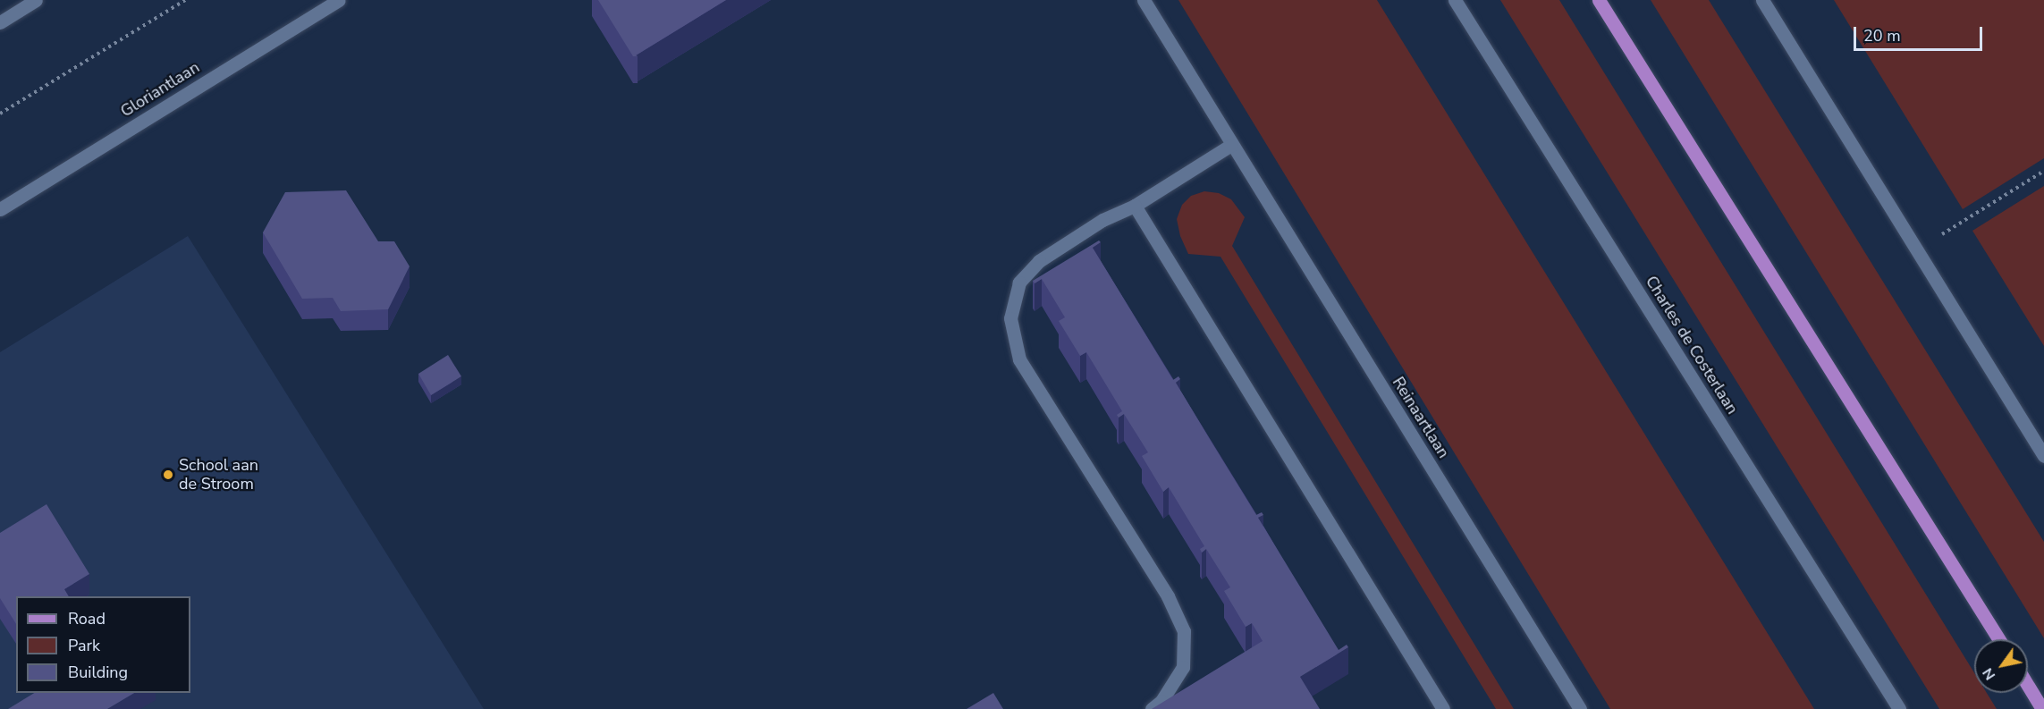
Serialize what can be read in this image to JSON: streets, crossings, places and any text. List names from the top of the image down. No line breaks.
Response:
{"streets":{"street":["Gloriantlaan","Charles de Costerlaan","Reinaartlaan"]},"places":["School aan de Stroom"],"legend":["Road","Park","Building"],"scale_bar":"20 m","north":"bottom left"}
